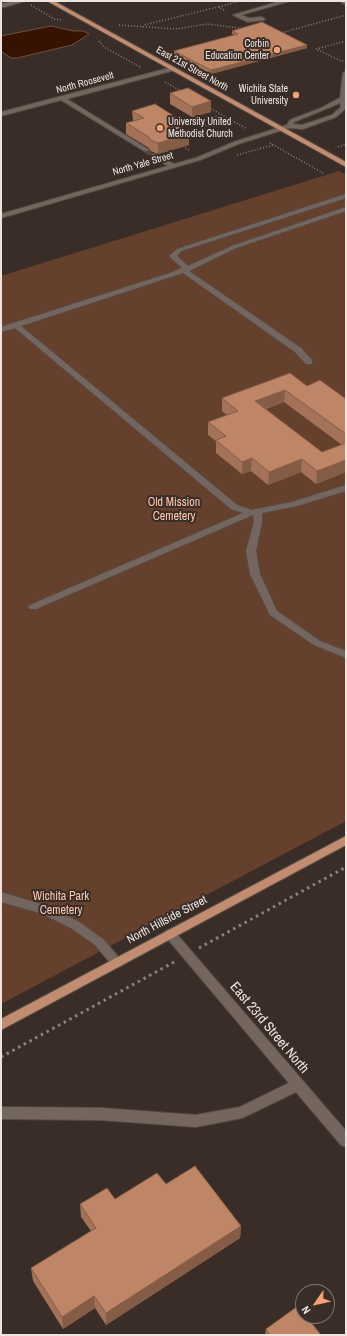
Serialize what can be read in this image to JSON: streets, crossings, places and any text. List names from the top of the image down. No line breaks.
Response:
{"streets":{"main road":["East 21st Street North","North Hillside Street"],"street":["North Roosevelt","North Yale Street","East 23rd Street North"]},"crossings":[["East 21st Street North","North Roosevelt"],["East 21st Street North","North Yale Street"],["North Hillside Street","East 23rd Street North"]],"parks":["Old Mission Cemetery","Wichita Park Cemetery"],"places":["Corbin Education Center","Wichita State University","University United Methodist Church"],"north":"bottom left"}
